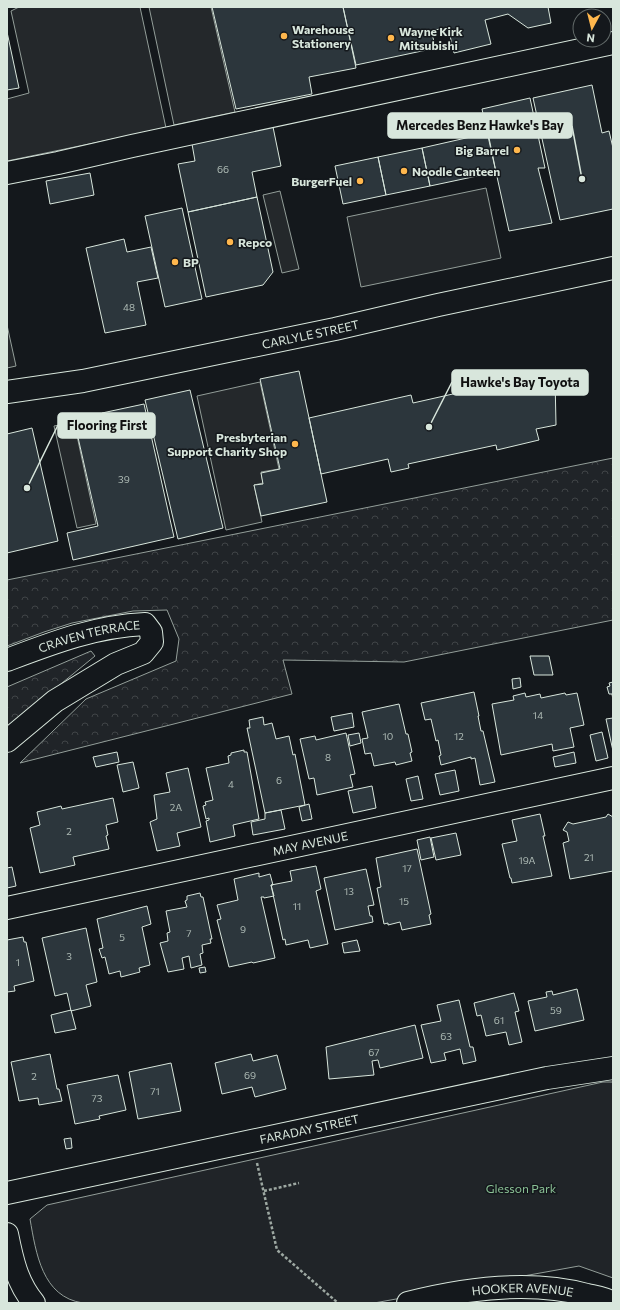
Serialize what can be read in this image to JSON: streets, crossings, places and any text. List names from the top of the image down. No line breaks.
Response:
{"streets":{"street":["CARLYLE STREET","CRAVEN TERRACE","MAY AVENUE","FARADAY STREET","HOOKER AVENUE"]},"parks":["Glesson Park"],"places":["Warehouse Stationery","Wayne Kirk Mitsubishi","Big Barrel","Noodle Canteen","Mercedes Benz Hawke's Bay","BurgerFuel","Repco","BP","Hawke's Bay Toyota","Presbyterian Support Charity Shop","Flooring First"],"house_numbers":["66","48","39","14","10","12","8","6","4","2A","2","21","19A","17","13","15","11","9","7","5","3","1","59","61","63","67","69","2","71","73"],"north":"bottom"}
